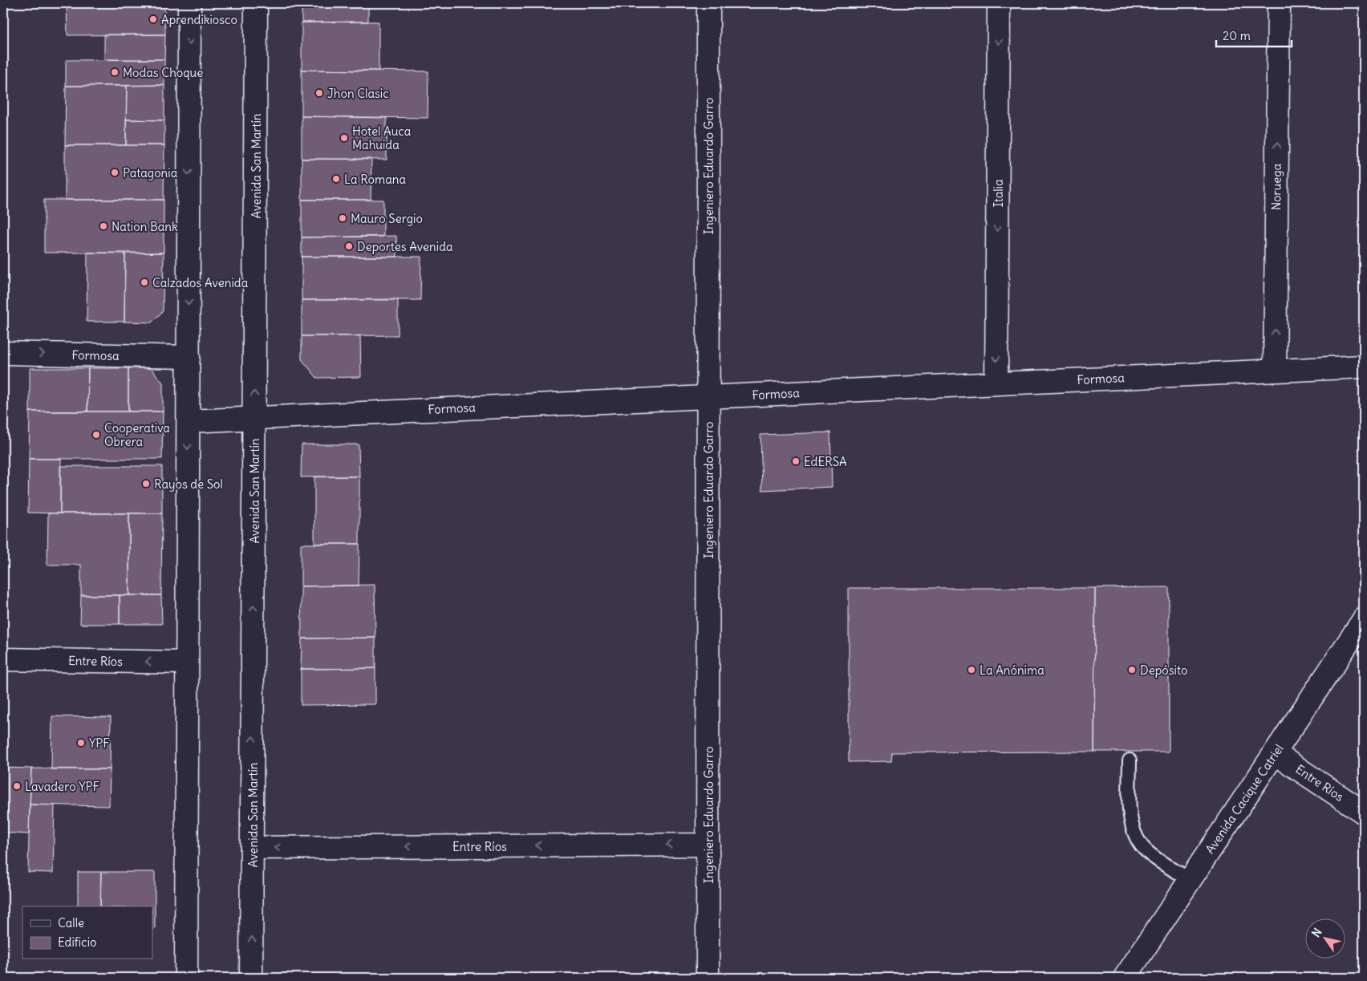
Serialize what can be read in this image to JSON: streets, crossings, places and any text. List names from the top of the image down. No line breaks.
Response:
{"streets":{"street":["Avenida San Martín","Ingeniero Eduardo Garro","Noruega","Italia","Formosa","Entre Ríos","Avenida Cacique Catriel"]},"crossings":[["Avenida San Martín","Formosa"],["Avenida San Martín","Entre Ríos"],["Ingeniero Eduardo Garro","Formosa"],["Ingeniero Eduardo Garro","Entre Ríos"],["Noruega","Formosa"],["Italia","Formosa"],["Entre Ríos","Avenida Cacique Catriel"]],"one_way":["Noruega","Italia","Entre Ríos"],"places":["Aprendikiosco","Modas Choque","Jhon Clasic","Hotel Auca Mahuida","Patagonia","La Romana","Mauro Sergio","Nation Bank","Deportes Avenida","Calzados Avenida","Cooperativa Obrera","EdERSA","Rayos de Sol","La Anónima","Depósito","YPF","Lavadero YPF"],"legend":["Calle","Edificio"],"scale_bar":"20 m","north":"top left"}
